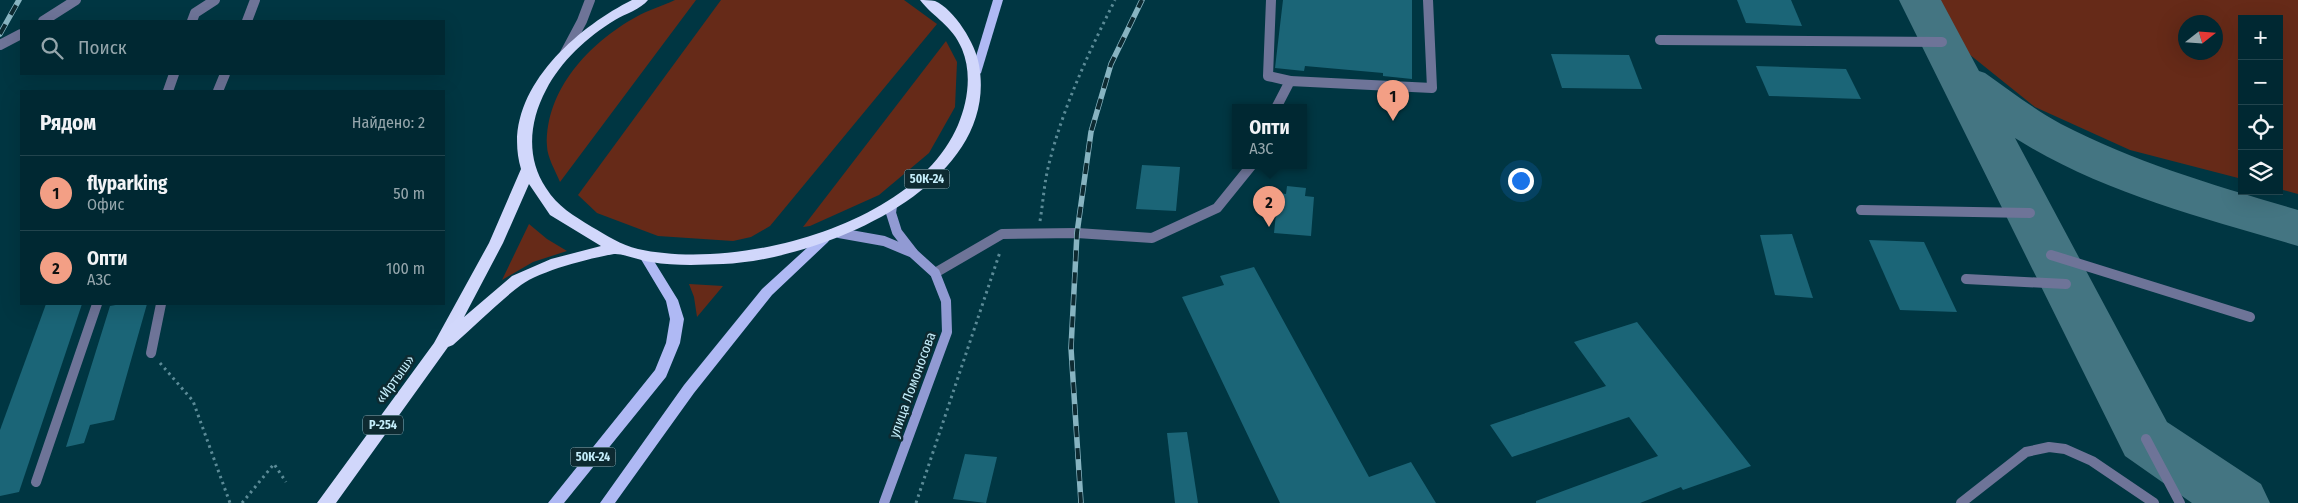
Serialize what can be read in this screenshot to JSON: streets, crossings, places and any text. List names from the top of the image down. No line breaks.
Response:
{"streets":{"highway":["50К-24","«Иртыш»","Р-254"],"street":["улица Ломоносова"]},"north":"right","page":{"map_buttons":["+","−"],"search":"Поиск","pins":["1","2"],"heading":["Рядом","Найдено: 2"],"popup":["Опти","АЗС"],"list":[{"mark":"1","name":"flyparking","note":"Офис","value":"50 m"},{"mark":"2","name":"Опти","note":"АЗС","value":"100 m"}]}}
